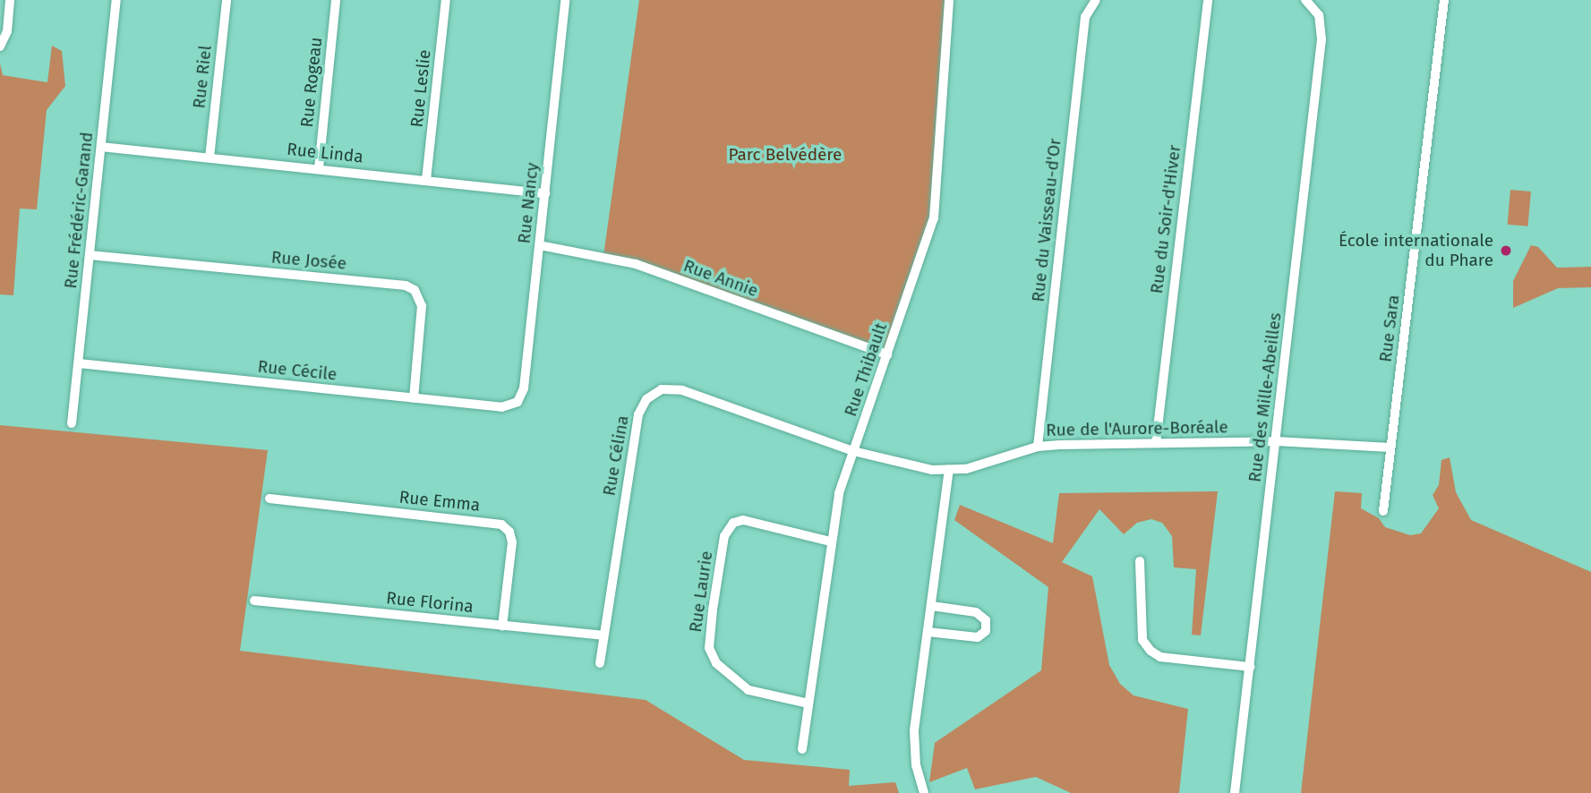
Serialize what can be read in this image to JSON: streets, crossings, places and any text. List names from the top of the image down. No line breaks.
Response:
{"streets":{"street":["Rue Riel","Rue Rogeau","Rue Leslie","Rue Linda","Rue Nancy","Rue Frédéric-Garand","Rue du Soir-d'Hiver","Rue du Vaisseau-d'Or","Rue Josée","Rue Annie","Rue Sara","Rue Thibault","Rue Cécile","Rue des Mille-Abeilles","Rue de l'Aurore-Boréale","Rue Célina","Rue Emma","Rue Laurie","Rue Florina"]},"crossings":[["Rue Riel","Rue Linda"],["Rue Rogeau","Rue Linda"],["Rue Leslie","Rue Linda"],["Rue Linda","Rue Nancy"],["Rue Linda","Rue Frédéric-Garand"],["Rue Nancy","Rue Annie"],["Rue Nancy","Rue Cécile"],["Rue Frédéric-Garand","Rue Josée"],["Rue Frédéric-Garand","Rue Cécile"],["Rue du Soir-d'Hiver","Rue de l'Aurore-Boréale"],["Rue du Vaisseau-d'Or","Rue de l'Aurore-Boréale"],["Rue Josée","Rue Cécile"],["Rue Annie","Rue Thibault"],["Rue Sara","Rue de l'Aurore-Boréale"],["Rue Thibault","Rue de l'Aurore-Boréale"],["Rue Thibault","Rue Célina"],["Rue Thibault","Rue Laurie"],["Rue des Mille-Abeilles","Rue de l'Aurore-Boréale"],["Rue de l'Aurore-Boréale","Rue Célina"],["Rue Célina","Rue Florina"],["Rue Emma","Rue Florina"]],"parks":["Parc Belvédère"],"places":["École internationale du Phare"]}
